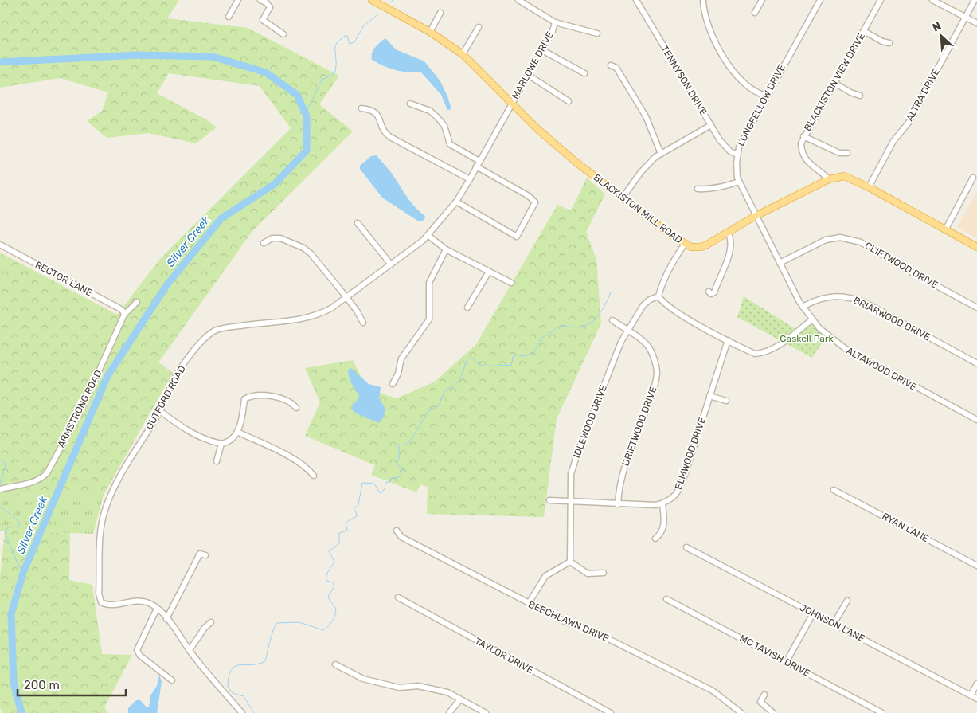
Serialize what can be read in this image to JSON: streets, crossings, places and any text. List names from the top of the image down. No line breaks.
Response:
{"streets":{"main road":["BLACKISTON MILL ROAD"],"street":["MARLOWE DRIVE","TENNYSON DRIVE","BLACKISTON VIEW DRIVE","ALTRA DRIVE","LONGFELLOW DRIVE","CLIFTWOOD DRIVE","RECTOR LANE","BRIARWOOD DRIVE","ALTAWOOD DRIVE","GUTFORD ROAD","ARMSTRONG ROAD","IDLEWOOD DRIVE","DRIFTWOOD DRIVE","ELMWOOD DRIVE","RYAN LANE","BEECHLAWN DRIVE","JOHNSON LANE","TAYLOR DRIVE","MC TAVISH DRIVE"]},"crossings":[["MARLOWE DRIVE","BLACKISTON MILL ROAD"],["MARLOWE DRIVE","GUTFORD ROAD"],["TENNYSON DRIVE","LONGFELLOW DRIVE"],["BLACKISTON VIEW DRIVE","BLACKISTON MILL ROAD"],["ALTRA DRIVE","BLACKISTON MILL ROAD"],["LONGFELLOW DRIVE","BLACKISTON MILL ROAD"],["LONGFELLOW DRIVE","ALTAWOOD DRIVE"],["BLACKISTON MILL ROAD","ALTAWOOD DRIVE"],["CLIFTWOOD DRIVE","ALTAWOOD DRIVE"],["RECTOR LANE","ARMSTRONG ROAD"],["BRIARWOOD DRIVE","ALTAWOOD DRIVE"],["IDLEWOOD DRIVE","DRIFTWOOD DRIVE"]],"water":["Silver Creek"],"parks":["Gaskell Park"],"scale_bar":"200 m","north":"top left"}
